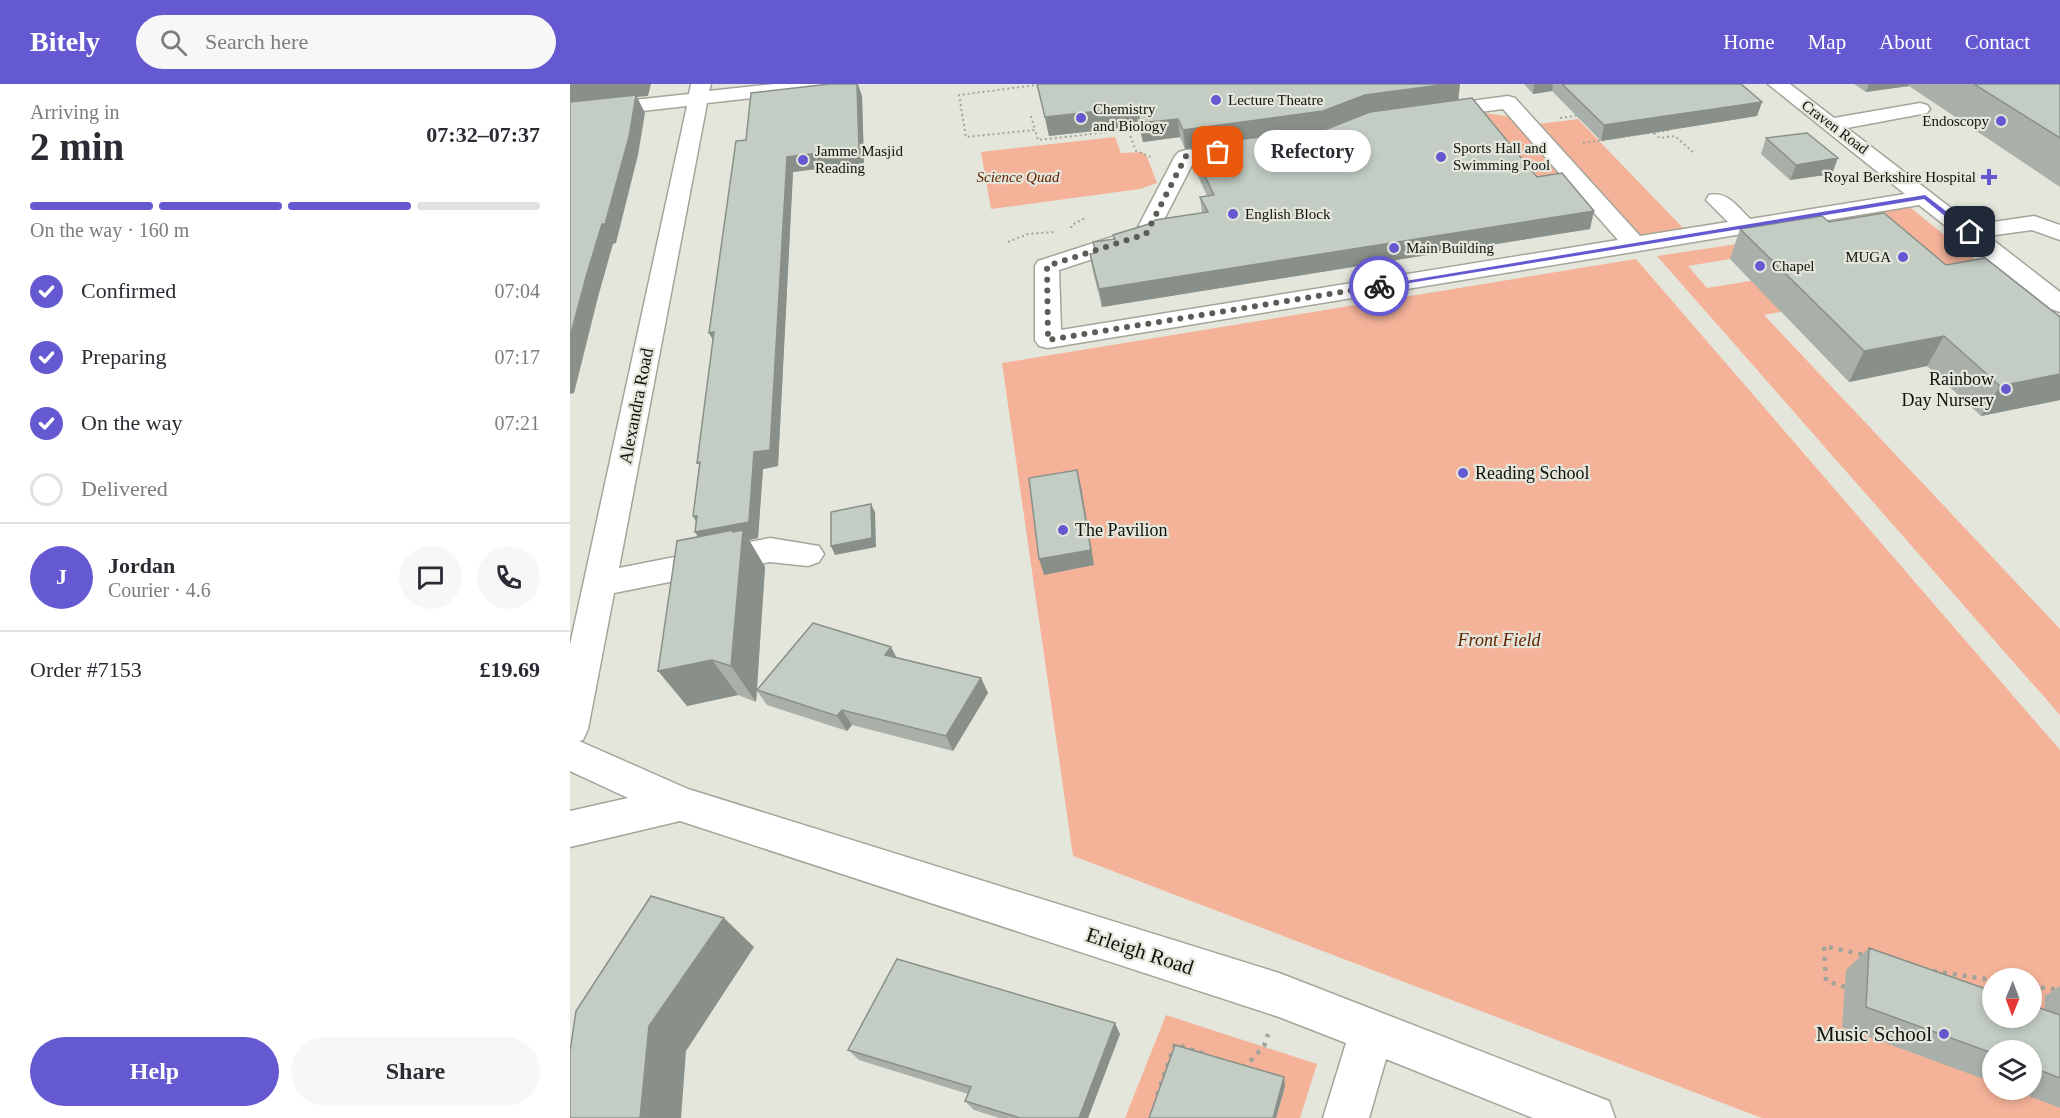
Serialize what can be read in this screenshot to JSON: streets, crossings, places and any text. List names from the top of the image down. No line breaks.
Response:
{"streets":{"street":["Craven Road","Alexandra Road","Erleigh Road"]},"parks":["Science Quad","Front Field"],"places":{"other":["Lecture Theatre","Chemistry and Biology","Endoscopy","Refectory","Sports Hall and Swimming Pool","Jamme Masjid Reading","English Block","Main Building","MUGA","Chapel","Rainbow Day Nursery","Reading School","The Pavilion","Music School"],"health":["Royal Berkshire Hospital"]},"north":"bottom","page":{"header":"Bitely","search":"Search here","nav":["Home","Map","About","Contact"],"heading":["2 min","Arriving in","07:32–07:37"],"panel":["Jordan","Courier · 4.6","Order #7153","£19.69"],"bubble":"Refectory","bar":"On the way · 160 m","list":[["Confirmed","07:04"],["Preparing","07:17"],["On the way","07:21"],"Delivered"],"round":"J","buttons":["Help","Share"]}}
